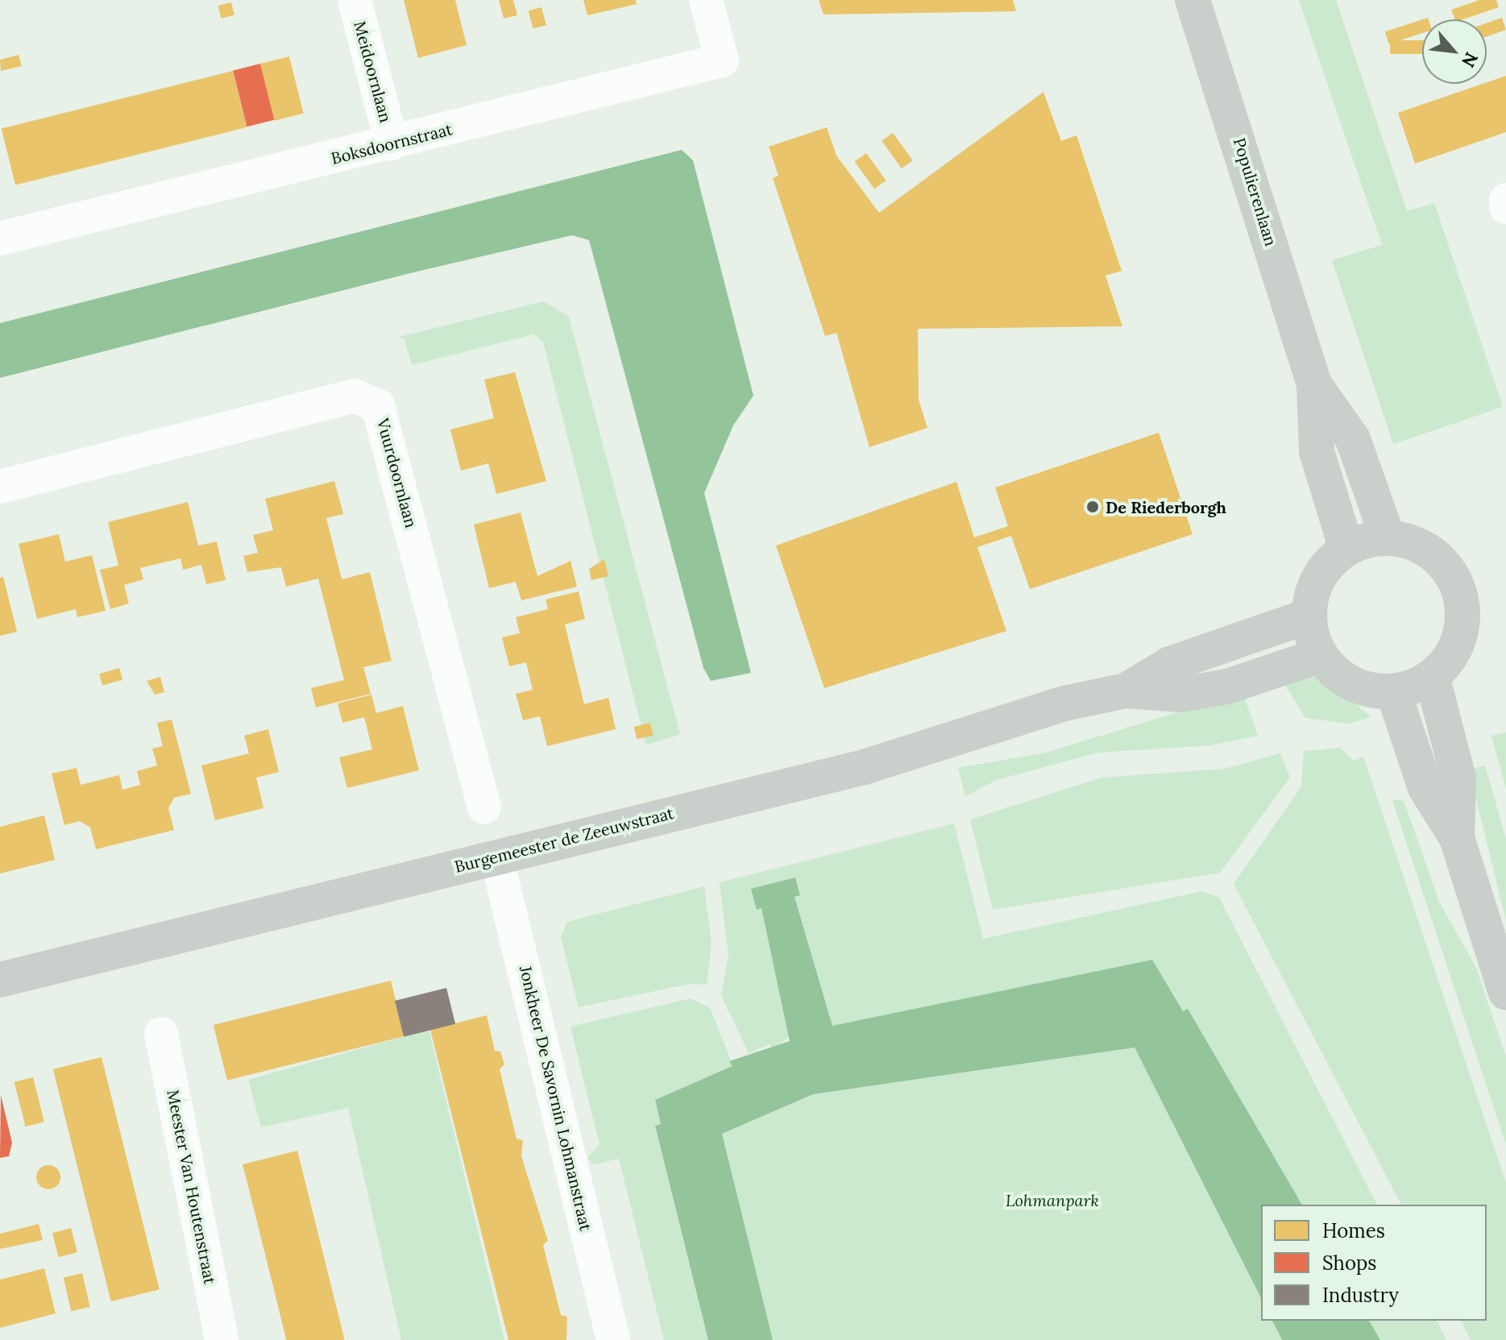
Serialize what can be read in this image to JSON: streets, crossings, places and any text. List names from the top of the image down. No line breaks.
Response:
{"streets":{"street":["Meidoornlaan","Boksdoornstraat","Populierenlaan","Vuurdoornlaan","Burgemeester de Zeeuwstraat","Jonkheer De Savornin Lohmanstraat","Meester Van Houtenstraat"]},"crossings":[["Meidoornlaan","Boksdoornstraat"],["Populierenlaan","Burgemeester de Zeeuwstraat"],["Burgemeester de Zeeuwstraat","Jonkheer De Savornin Lohmanstraat"]],"parks":["Lohmanpark"],"places":["De Riederborgh"],"legend":["Homes","Shops","Industry"],"north":"bottom right"}
